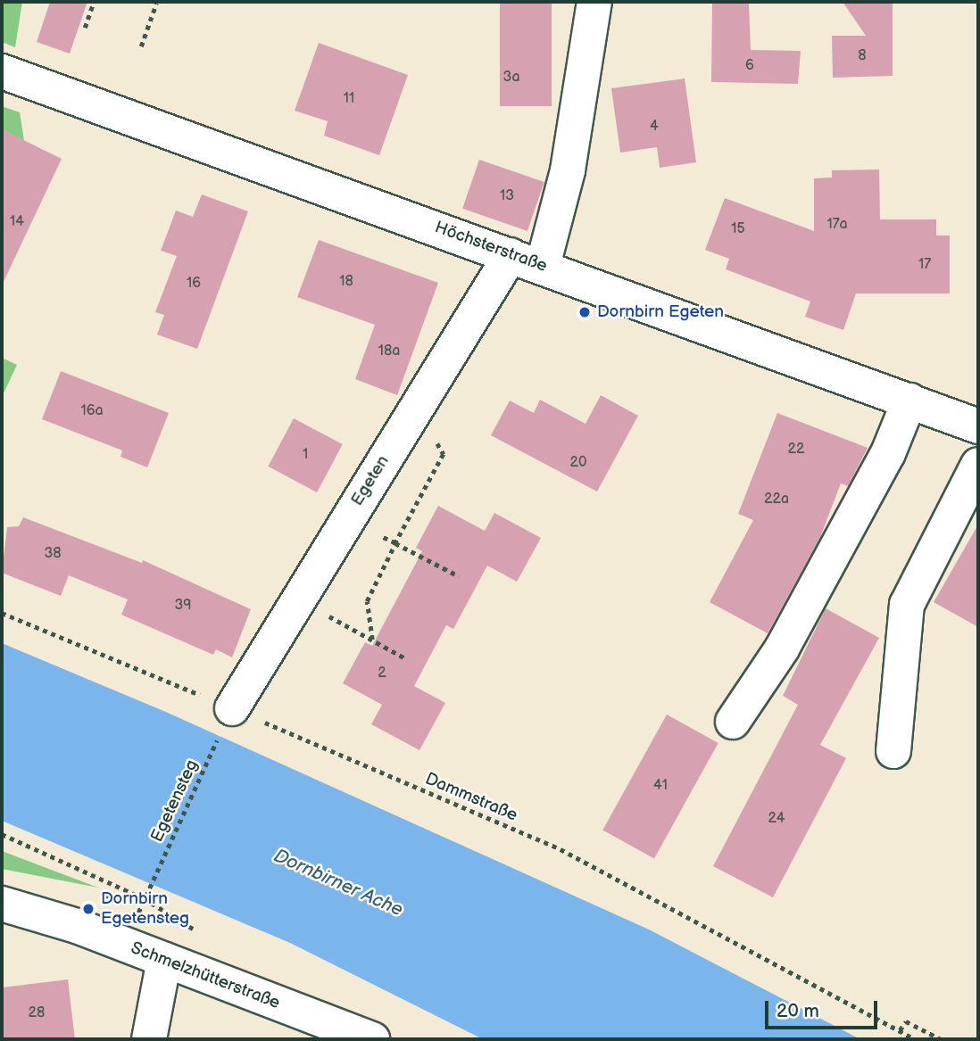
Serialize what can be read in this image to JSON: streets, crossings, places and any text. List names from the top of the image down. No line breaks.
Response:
{"streets":{"main road":["Höchsterstraße","Egeten","Schmelzhütterstraße"],"path":["Dammstraße","Egetensteg"]},"crossings":[["Höchsterstraße","Egeten"],["Egeten","Dammstraße"],["Egeten","Egetensteg"],["Dammstraße","Egetensteg"]],"water":["Dornbirner Ache"],"places":["Dornbirn Egeten","Dornbirn Egetensteg"],"house_numbers":["8","6","3a","11","4","13","14","17a","15","17","18","16","18a","16a","22","1","20","22a","38","39","2","41","24","28"],"scale_bar":"20 m"}
